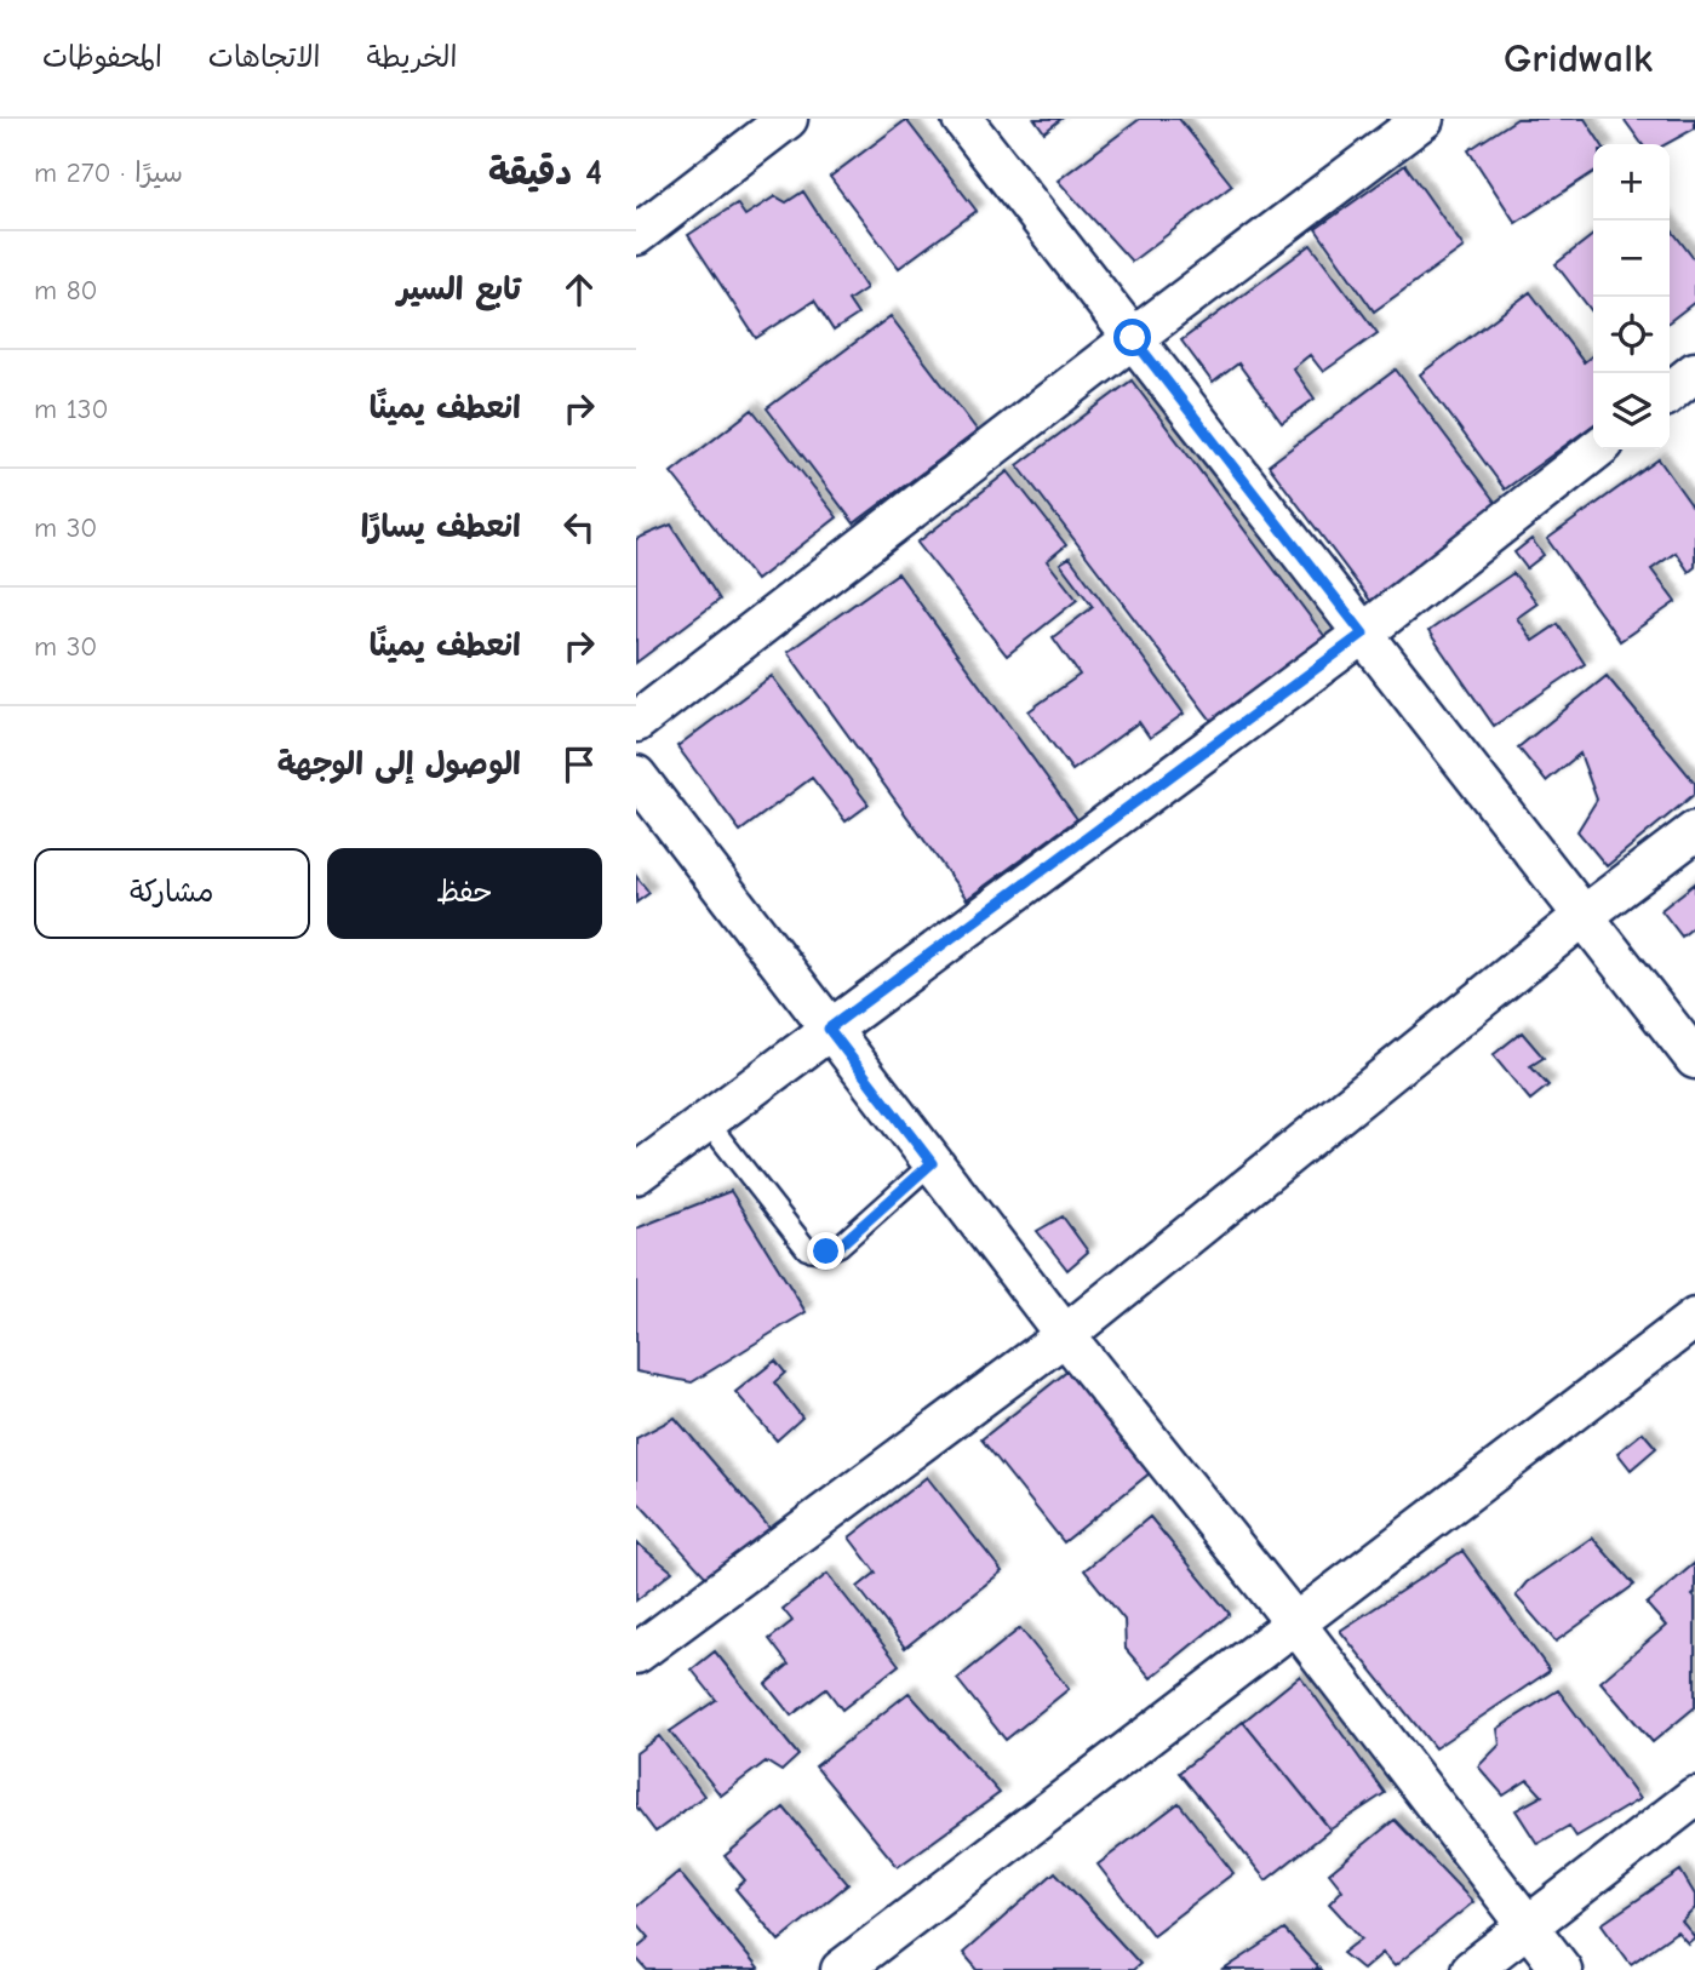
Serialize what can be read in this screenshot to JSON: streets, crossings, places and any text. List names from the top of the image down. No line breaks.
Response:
{"page":{"header":"Gridwalk","nav":["الخريطة","الاتجاهات","المحفوظات"],"heading":["4 دقيقة","سيرًا · 270 m"],"map_buttons":["+","−"],"list":[["تابع السير","80 m"],["انعطف يمينًا","130 m"],["انعطف يسارًا","30 m"],["انعطف يمينًا","30 m"],"الوصول إلى الوجهة"],"buttons":["حفظ","مشاركة"]}}
